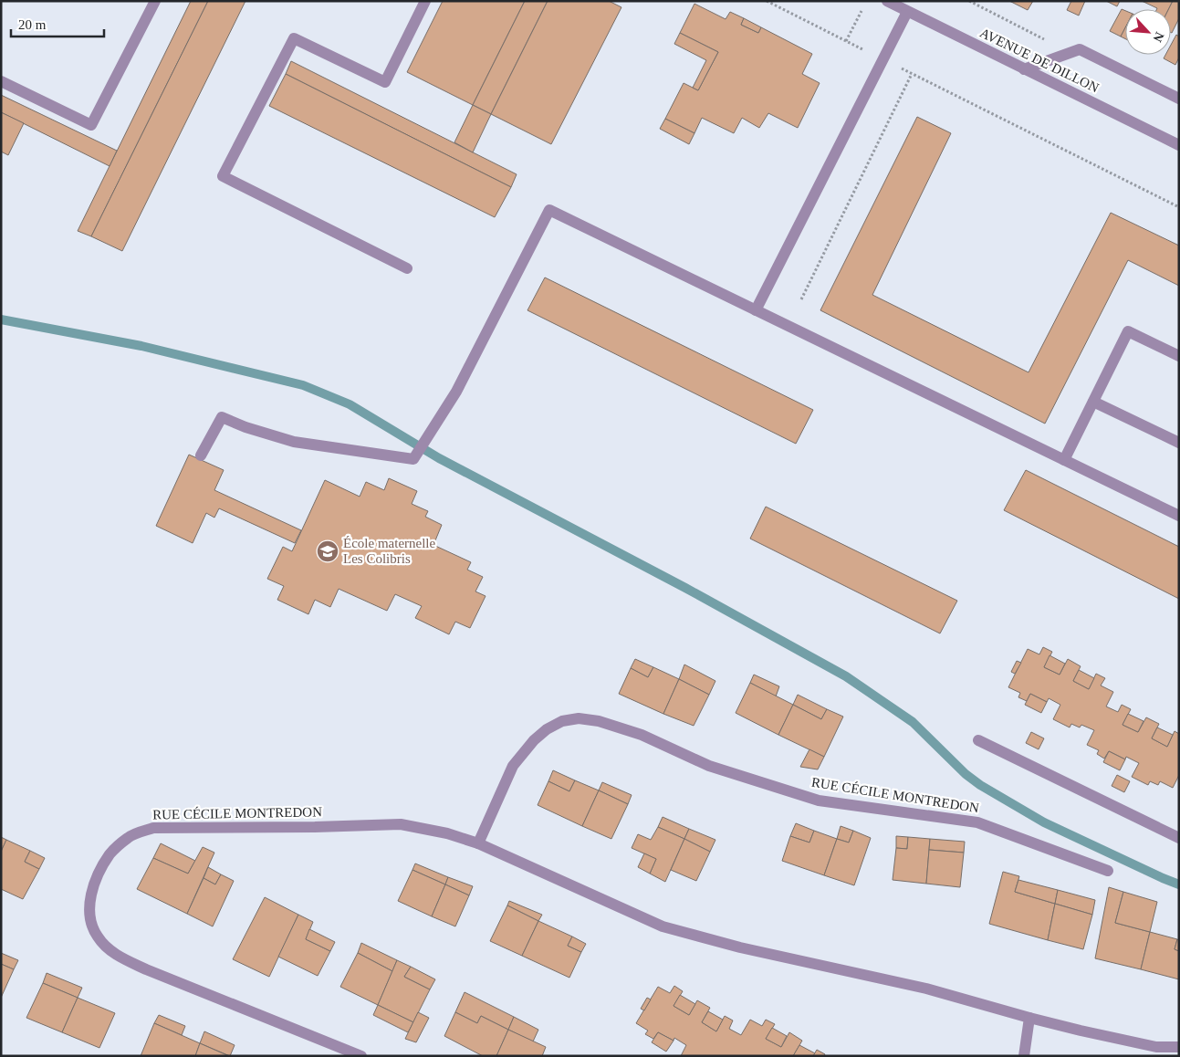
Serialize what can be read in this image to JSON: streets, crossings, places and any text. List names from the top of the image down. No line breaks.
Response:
{"streets":{"street":["AVENUE DE DILLON","RUE CÉCILE MONTREDON"]},"places":{"school or university":["École maternelle Les Colibris"]},"scale_bar":"20 m","north":"bottom right"}
